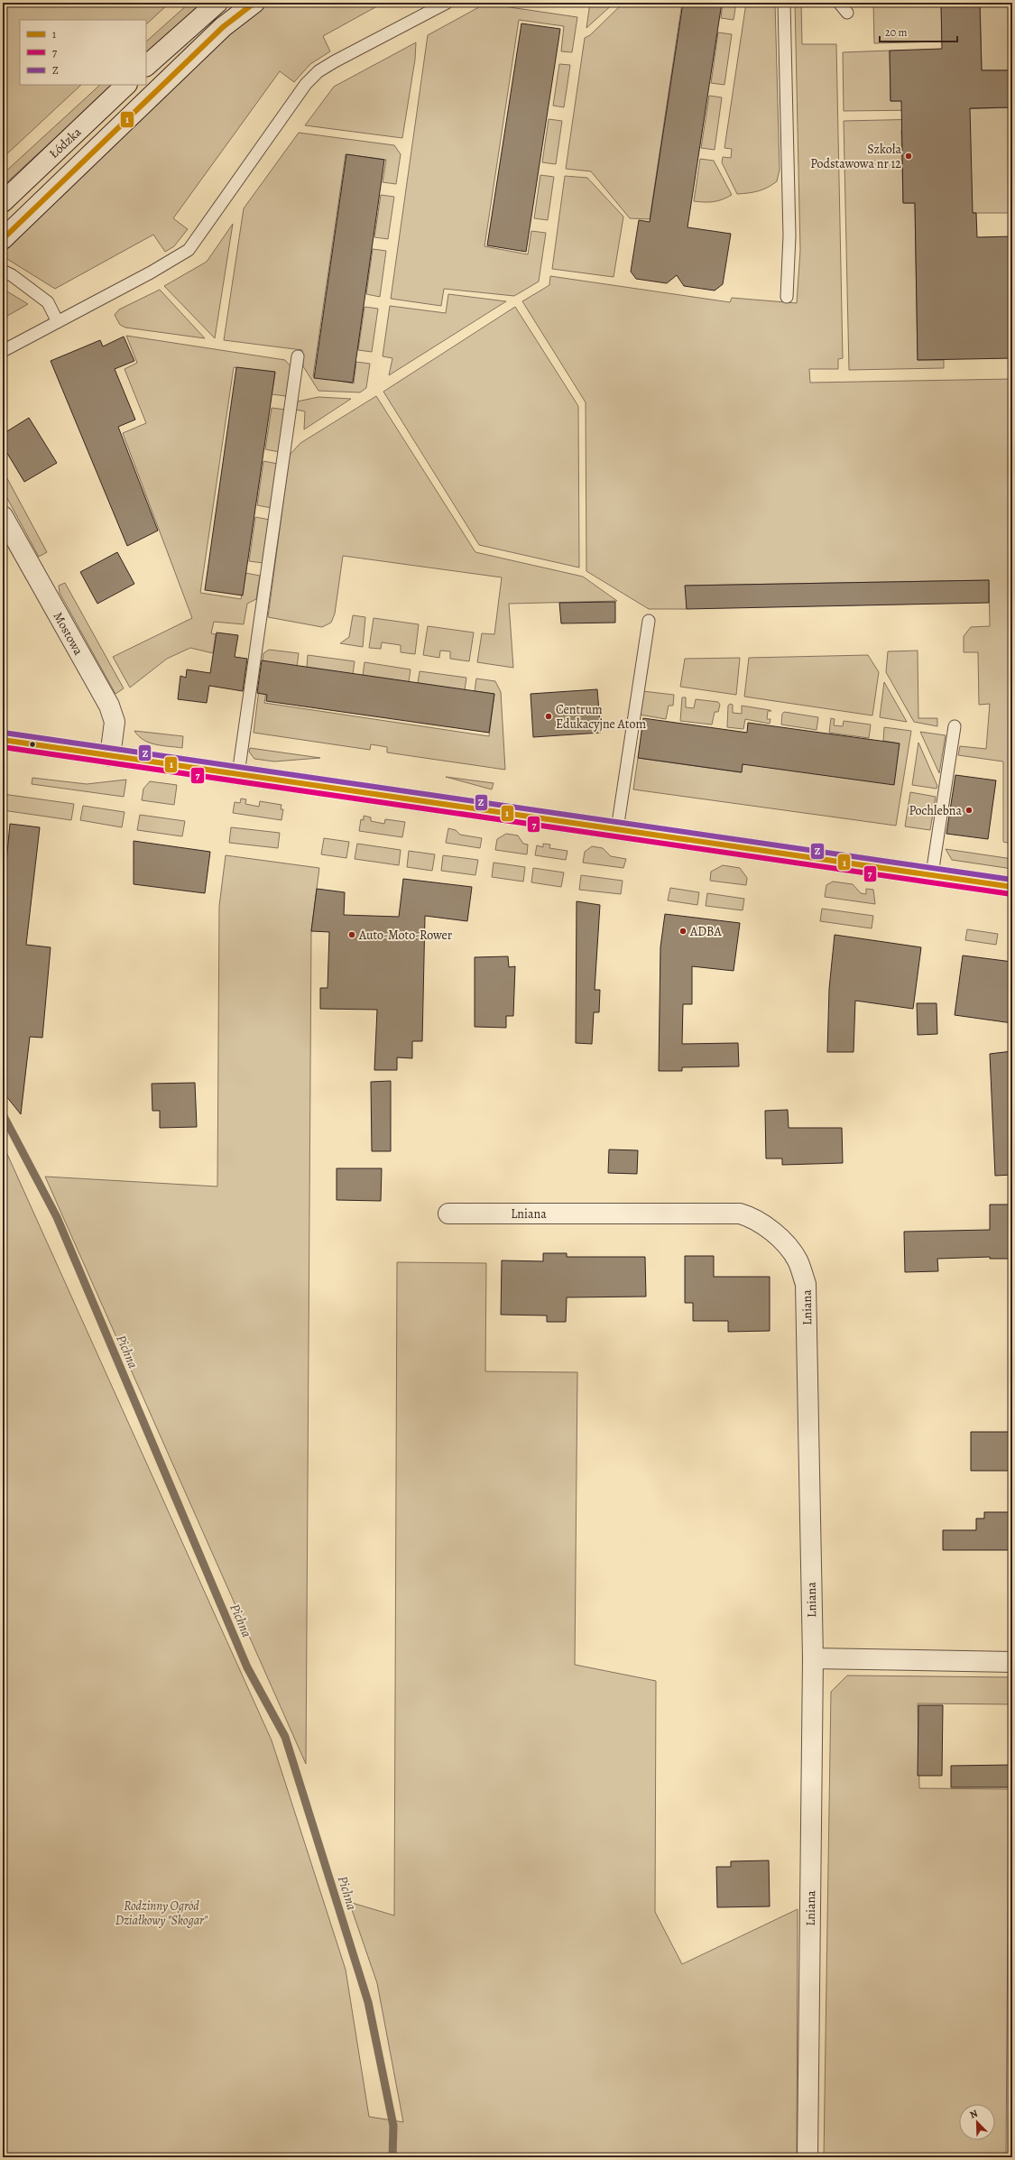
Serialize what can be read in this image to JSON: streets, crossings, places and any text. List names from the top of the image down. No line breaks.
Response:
{"streets":{"street":["Łódzka","Mostowa","Lniana"]},"water":["Pichna"],"parks":["Rodzinny Ogród Działkowy \"Skogar\""],"places":["Szkoła Podstawowa nr 12","Centrum Edukacyjne Atom","Pochlebna","ADBA","Auto-Moto-Rower"],"lines":["transit line 1","transit line Z","transit line 7"],"legend":["1","7","Z"],"scale_bar":"20 m","north":"top left"}
